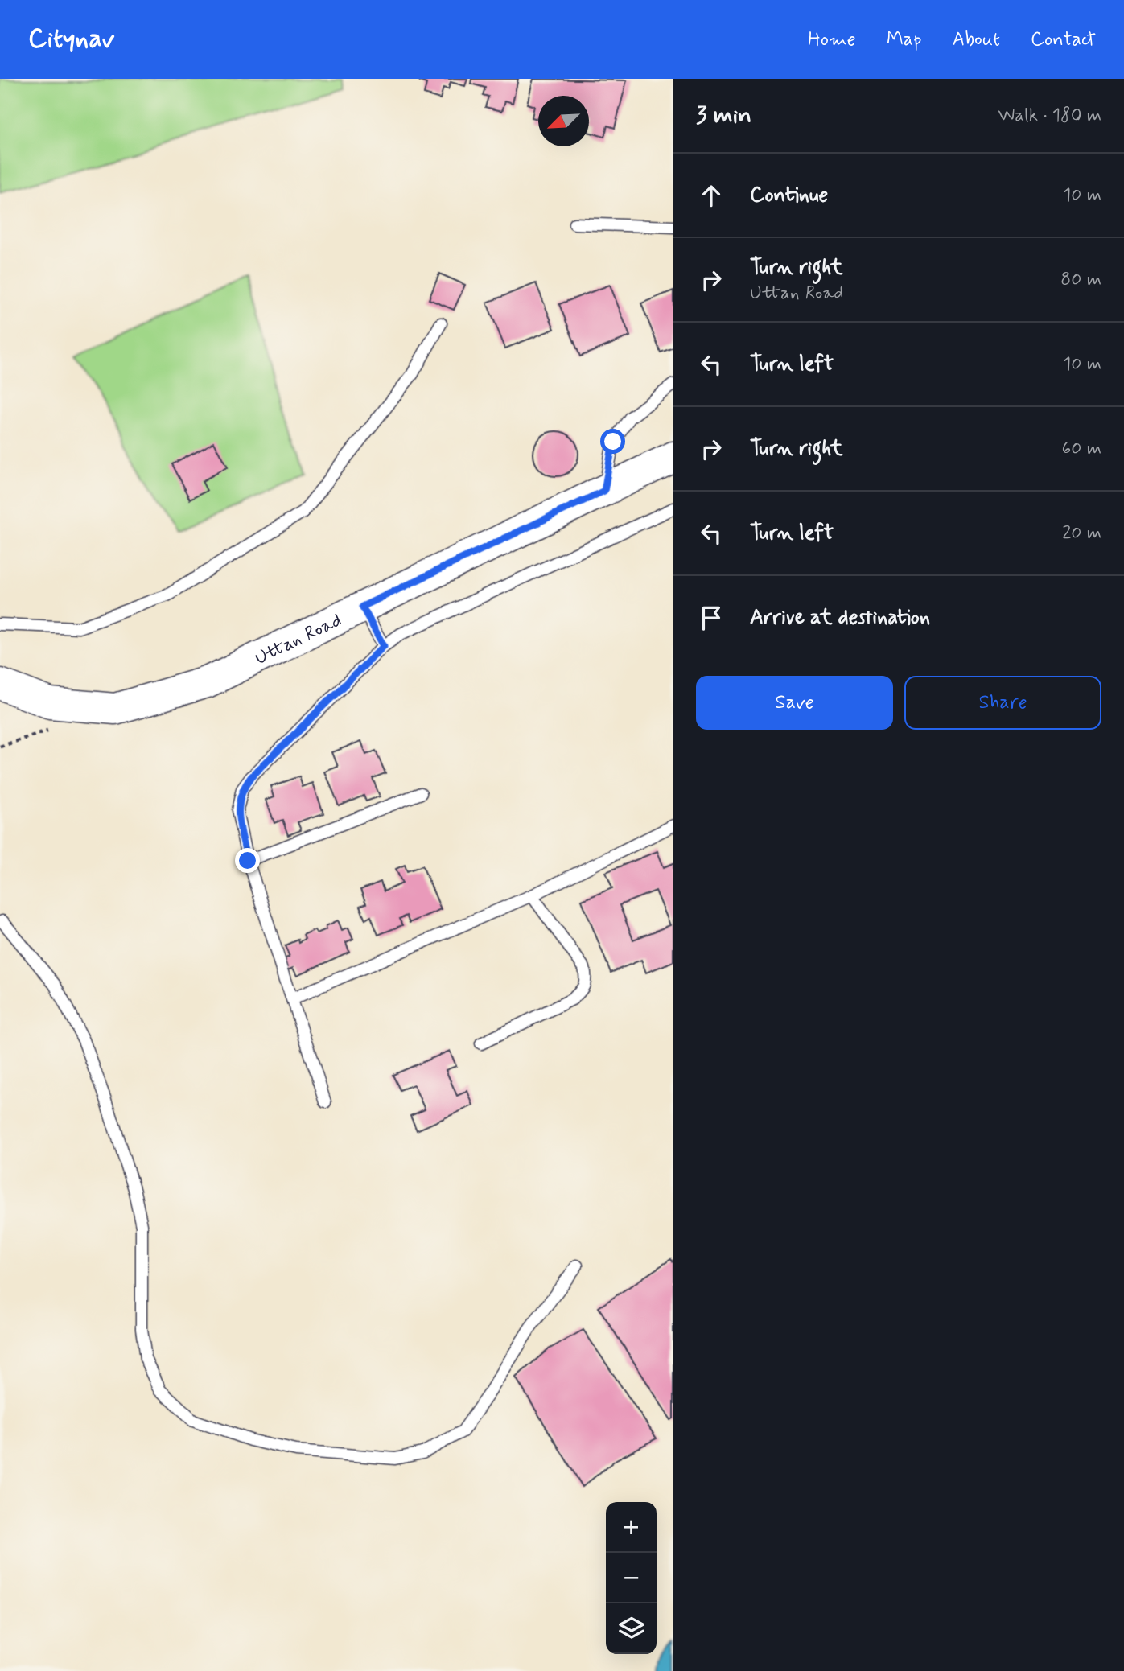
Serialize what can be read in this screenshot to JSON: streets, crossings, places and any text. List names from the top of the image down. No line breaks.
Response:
{"streets":{"main road":["Uttan Road"]},"north":"bottom left","page":{"header":"Citynav","nav":["Home","Map","About","Contact"],"heading":["3 min","Walk · 180 m"],"list":[["Continue","10 m"],["Turn right","Uttan Road","80 m"],["Turn left","10 m"],["Turn right","60 m"],["Turn left","20 m"],"Arrive at destination"],"buttons":["Save","Share"],"map_buttons":["+","−"]}}
